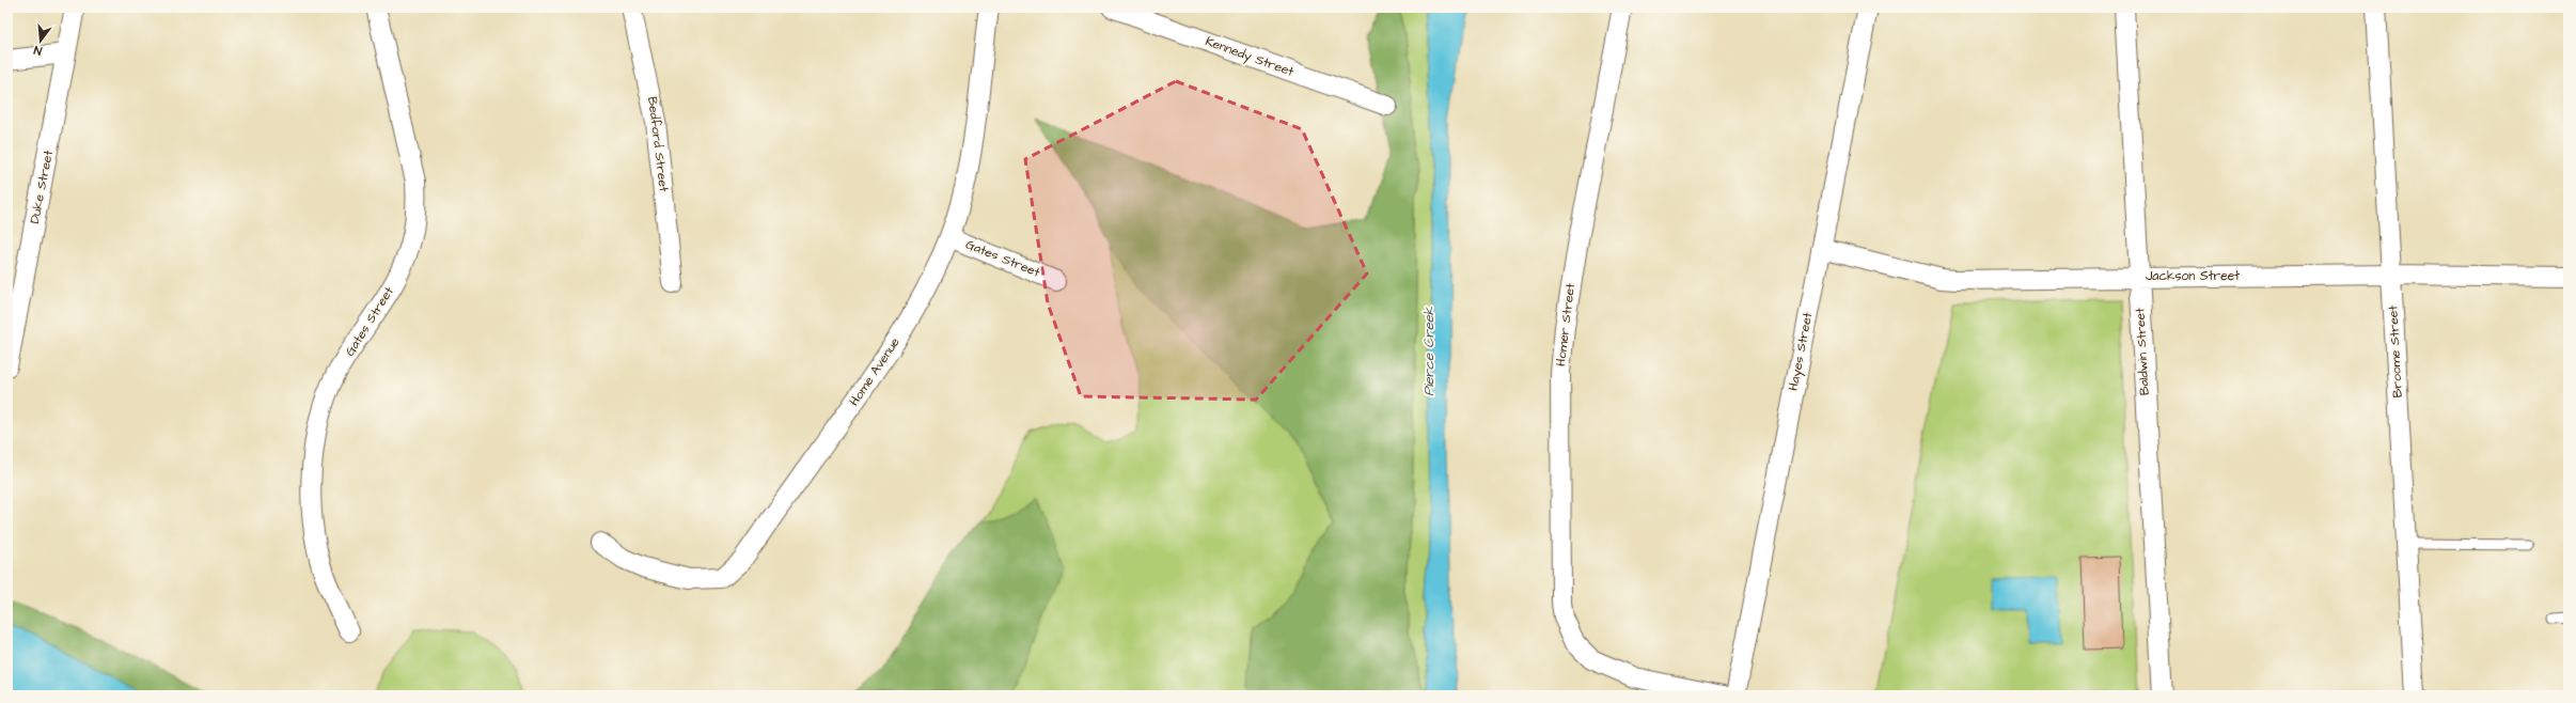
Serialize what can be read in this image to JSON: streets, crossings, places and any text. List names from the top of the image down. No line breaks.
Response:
{"streets":{"street":["Kennedy Street","Bedford Street","Duke Street","Gates Street","Jackson Street","Homer Street","Hayes Street","Baldwin Street","Broome Street","Home Avenue"]},"crossings":[["Gates Street","Home Avenue"],["Jackson Street","Hayes Street"],["Jackson Street","Baldwin Street"],["Jackson Street","Broome Street"]],"water":["Pierce Creek"],"north":"bottom"}
